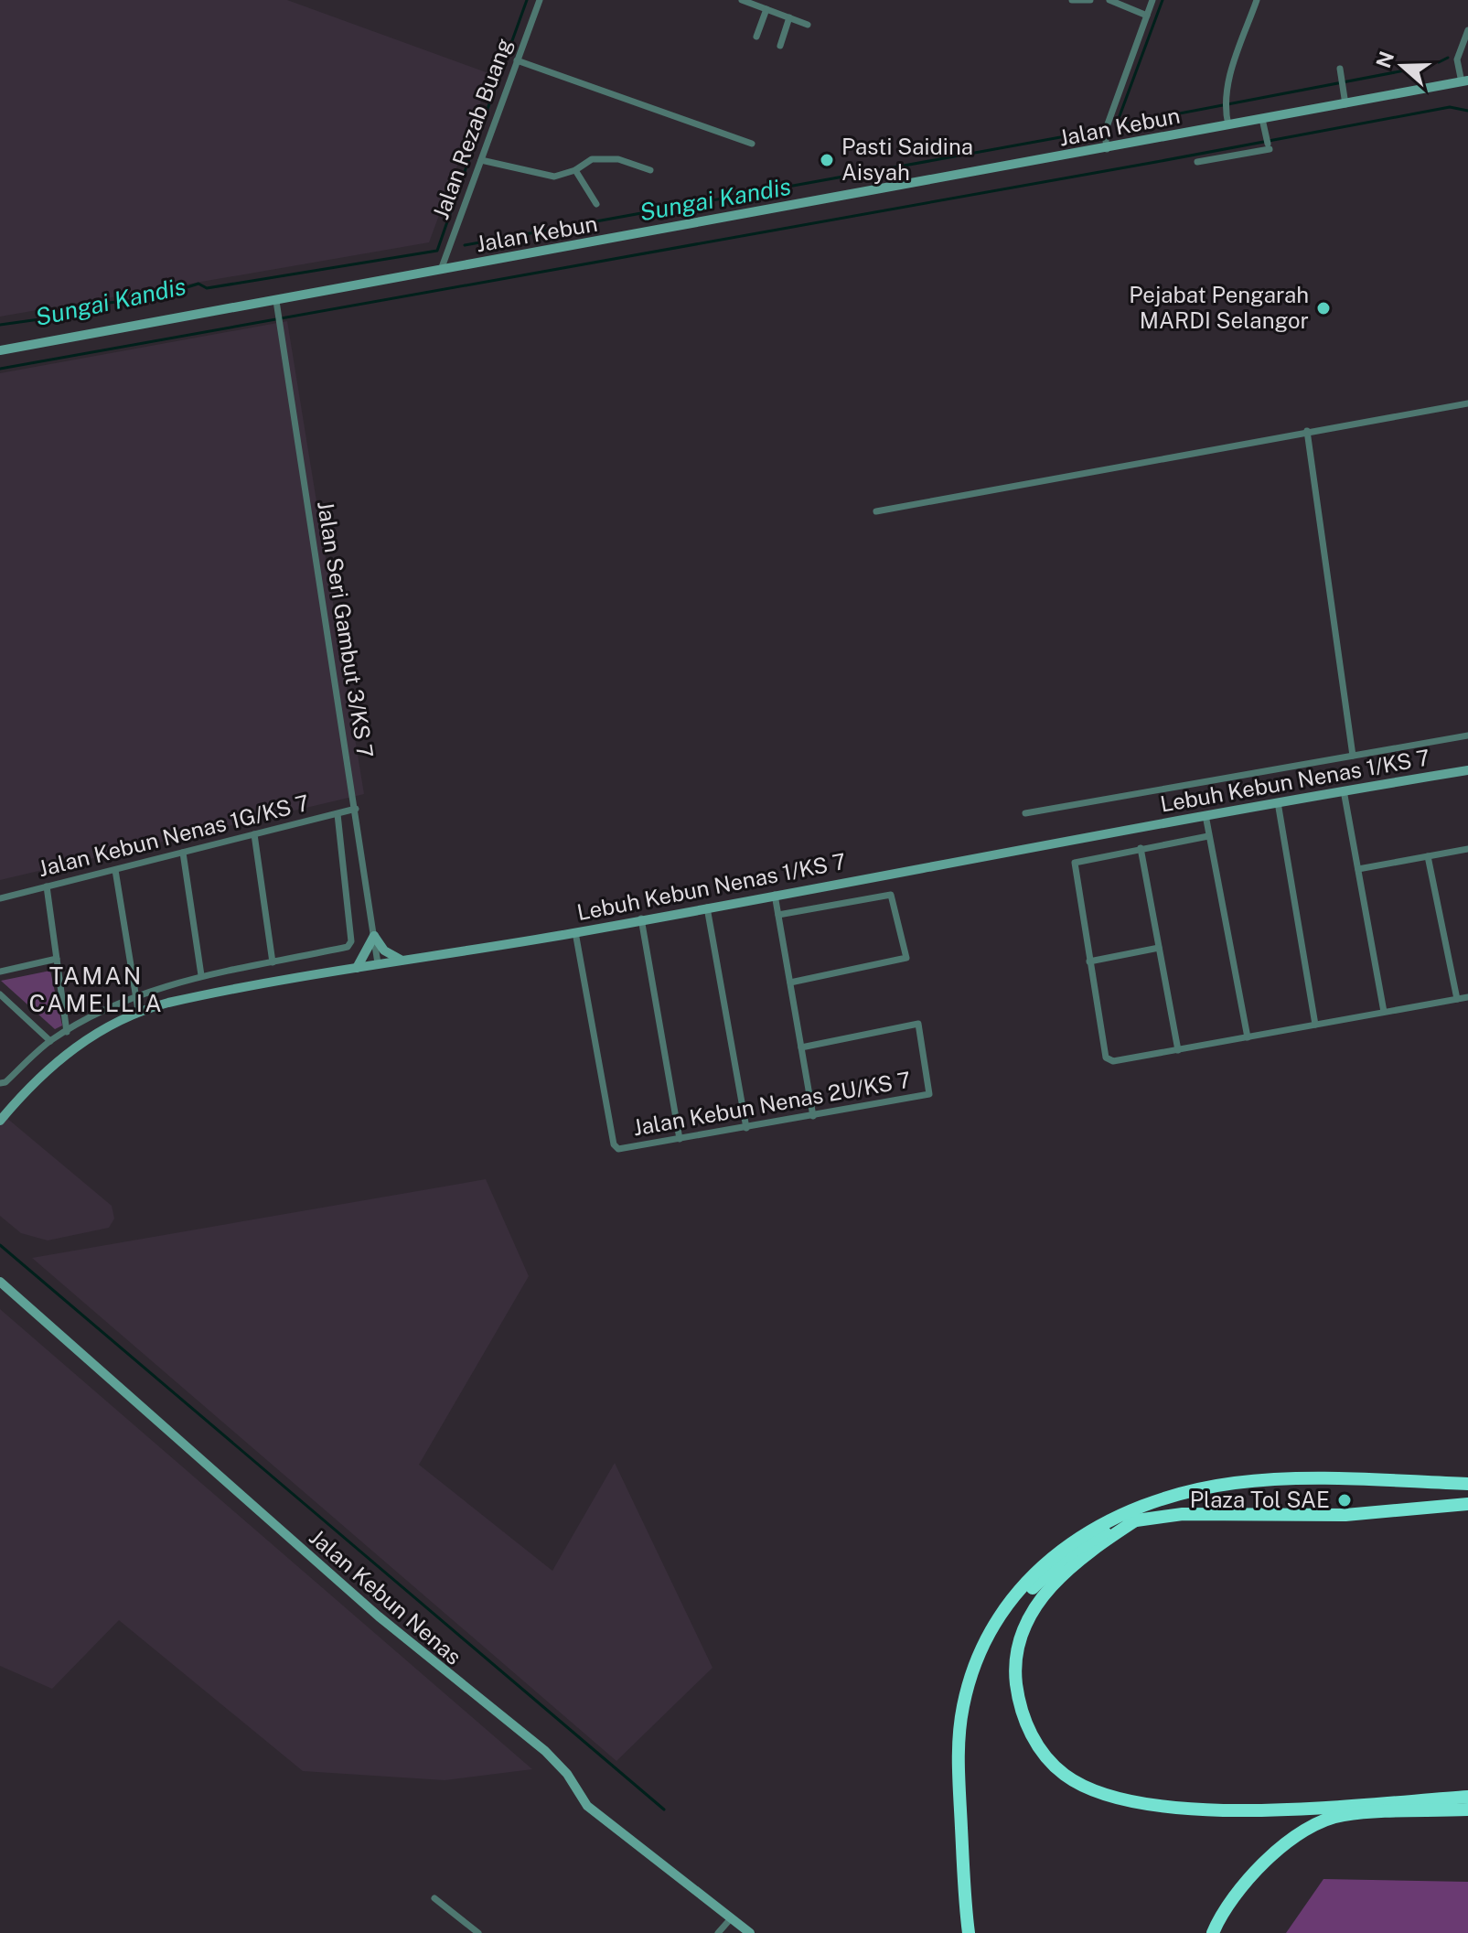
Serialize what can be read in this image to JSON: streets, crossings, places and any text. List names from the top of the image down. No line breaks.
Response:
{"streets":{"street":["Jalan Kebun","Jalan Rezab Buang","Jalan Seri Gambut 3/KS 7","Lebuh Kebun Nenas 1/KS 7","Jalan Kebun Nenas 1G/KS 7","Jalan Kebun Nenas 2U/KS 7","Jalan Kebun Nenas"]},"crossings":[["Jalan Kebun","Jalan Rezab Buang"],["Jalan Kebun","Jalan Seri Gambut 3/KS 7"],["Jalan Seri Gambut 3/KS 7","Lebuh Kebun Nenas 1/KS 7"],["Jalan Seri Gambut 3/KS 7","Jalan Kebun Nenas 1G/KS 7"],["Lebuh Kebun Nenas 1/KS 7","Jalan Kebun Nenas 2U/KS 7"]],"districts":["TAMAN CAMELLIA"],"water":["Sungai Kandis"],"places":["Pasti Saidina Aisyah","Pejabat Pengarah MARDI Selangor","Plaza Tol SAE"],"north":"left"}
